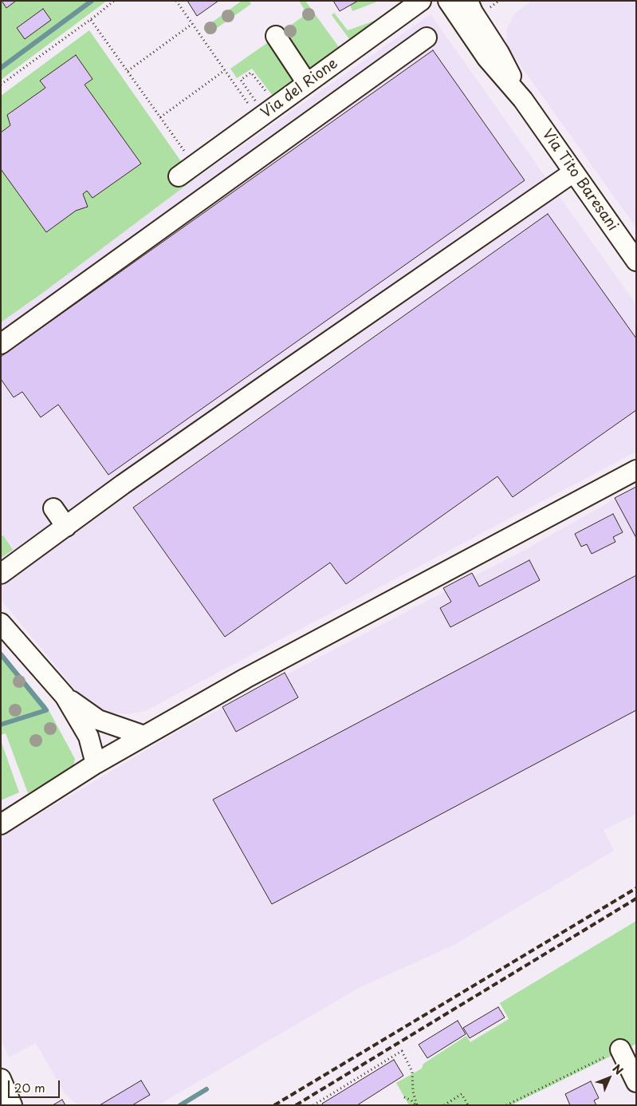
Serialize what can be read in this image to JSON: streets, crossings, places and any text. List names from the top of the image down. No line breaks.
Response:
{"streets":{"street":["Via del Rione","Via Tito Baresani"]},"scale_bar":"20 m","north":"top right"}
